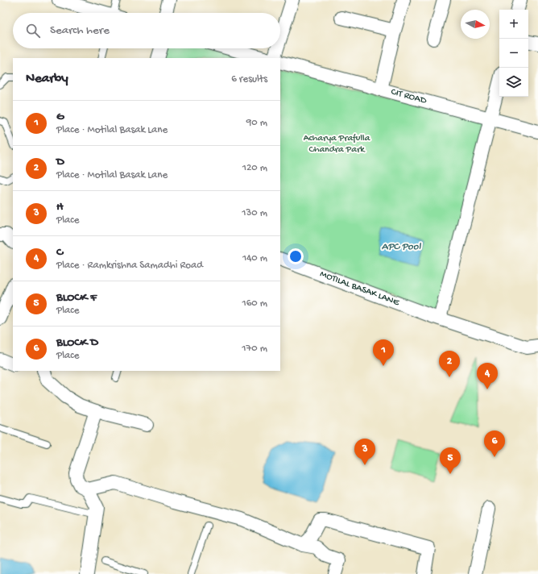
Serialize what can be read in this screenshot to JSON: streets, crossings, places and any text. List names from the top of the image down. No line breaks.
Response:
{"streets":{"street":["CIT ROAD","MOTILAL BASAK LANE"]},"water":["APC Pool"],"parks":["Acharya Prafulla Chandra Park"],"north":"right","page":{"map_buttons":["+","−"],"search":"Search here","heading":["Nearby","6 results"],"list":[{"mark":"1","name":"G","note":"Place · Motilal Basak Lane","value":"90 m"},{"mark":"2","name":"D","note":"Place · Motilal Basak Lane","value":"120 m"},{"mark":"3","name":"H","note":"Place","value":"130 m"},{"mark":"4","name":"C","note":"Place · Ramkrishna Samadhi Road","value":"140 m"},{"mark":"5","name":"BLOCK F","note":"Place","value":"160 m"},{"mark":"6","name":"BLOCK D","note":"Place","value":"170 m"}],"pins":["1","2","4","6","3","5"]}}
